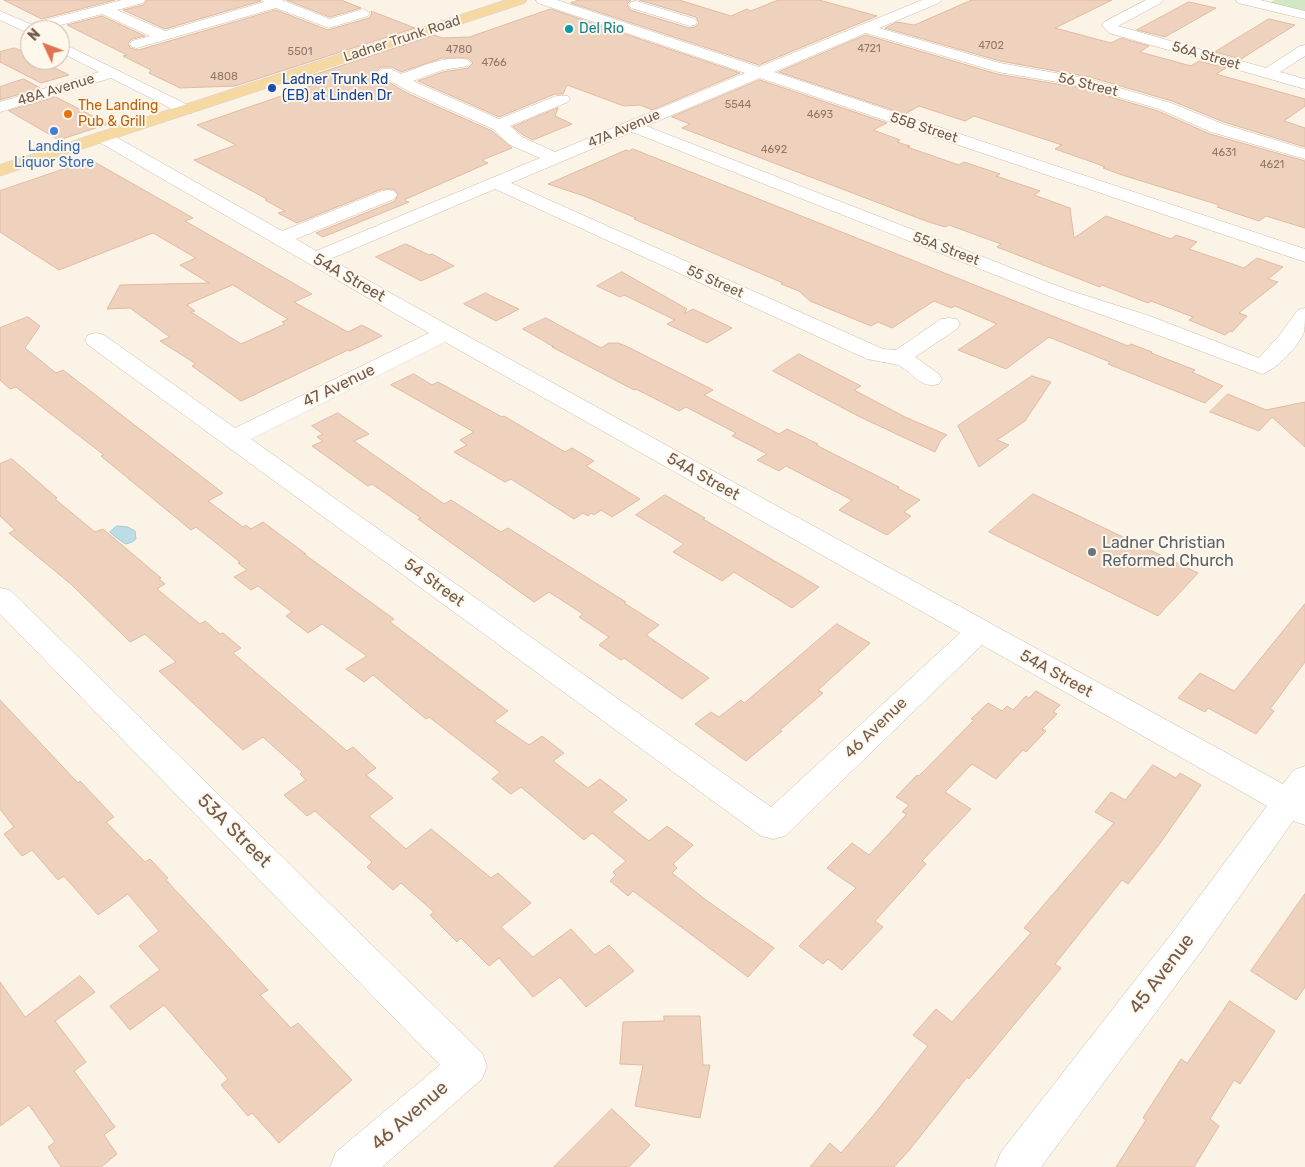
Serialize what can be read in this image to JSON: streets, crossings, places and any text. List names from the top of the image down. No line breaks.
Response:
{"streets":{"main road":["Ladner Trunk Road"],"street":["56A Street","56 Street","48A Avenue","55B Street","47A Avenue","55A Street","54A Street","55 Street","47 Avenue","54 Street","46 Avenue","53A Street","45 Avenue"]},"crossings":[["Ladner Trunk Road","54A Street"],["56 Street","47A Avenue"],["55B Street","47A Avenue"],["47A Avenue","55A Street"],["47A Avenue","54A Street"],["47A Avenue","55 Street"],["54A Street","47 Avenue"],["54A Street","46 Avenue"],["54A Street","45 Avenue"],["47 Avenue","54 Street"],["54 Street","46 Avenue"],["46 Avenue","53A Street"]],"places":["Del Rio","Ladner Trunk Rd (EB) at Linden Dr","The Landing Pub & Grill","Landing Liquor Store","Ladner Christian Reformed Church"],"house_numbers":["4702","4721","4780","5501","4766","4808","5544","4693","4692","4631","4621"],"north":"top left"}
